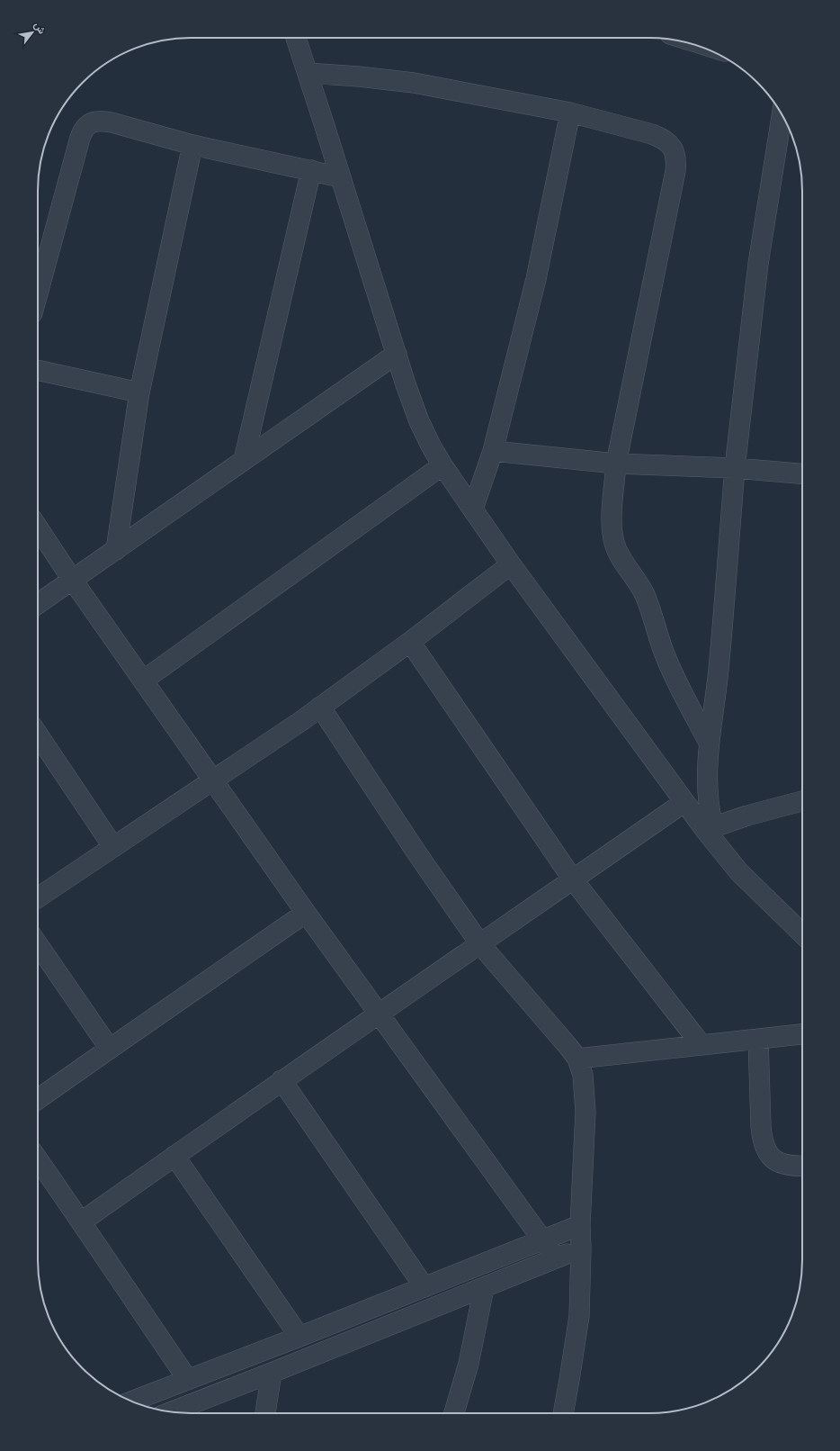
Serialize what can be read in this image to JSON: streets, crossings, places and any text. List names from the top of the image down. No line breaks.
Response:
{"north":"top right"}
